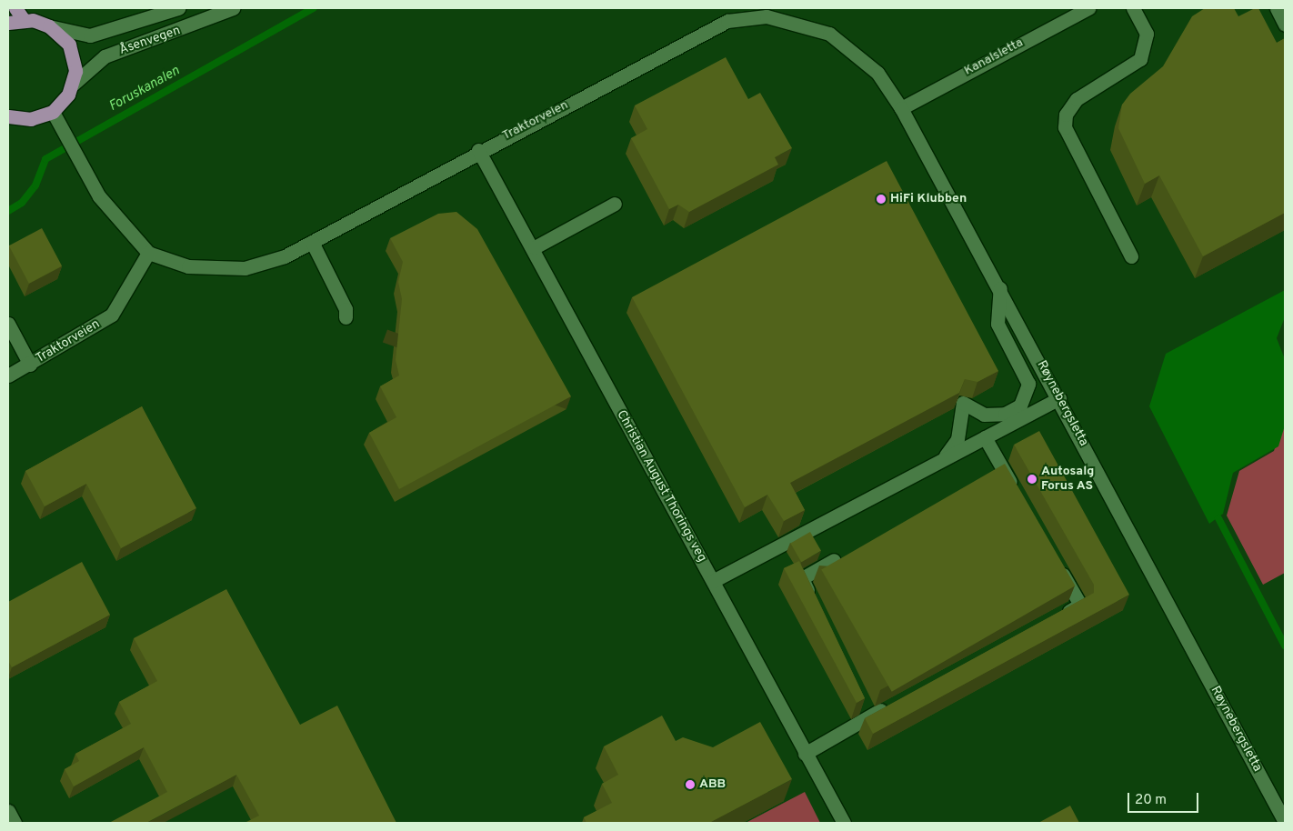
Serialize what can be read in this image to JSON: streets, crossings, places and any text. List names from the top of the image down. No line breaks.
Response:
{"streets":{"street":["Åsenvegen","Kanalsletta","Traktorveien","Røynebergsletta","Christian August Thorings veg"]},"crossings":[["Kanalsletta","Traktorveien"],["Kanalsletta","Røynebergsletta"],["Traktorveien","Røynebergsletta"],["Traktorveien","Christian August Thorings veg"]],"water":["Foruskanalen"],"places":["HiFi Klubben","Autosalg Forus AS","ABB"],"scale_bar":"20 m"}
